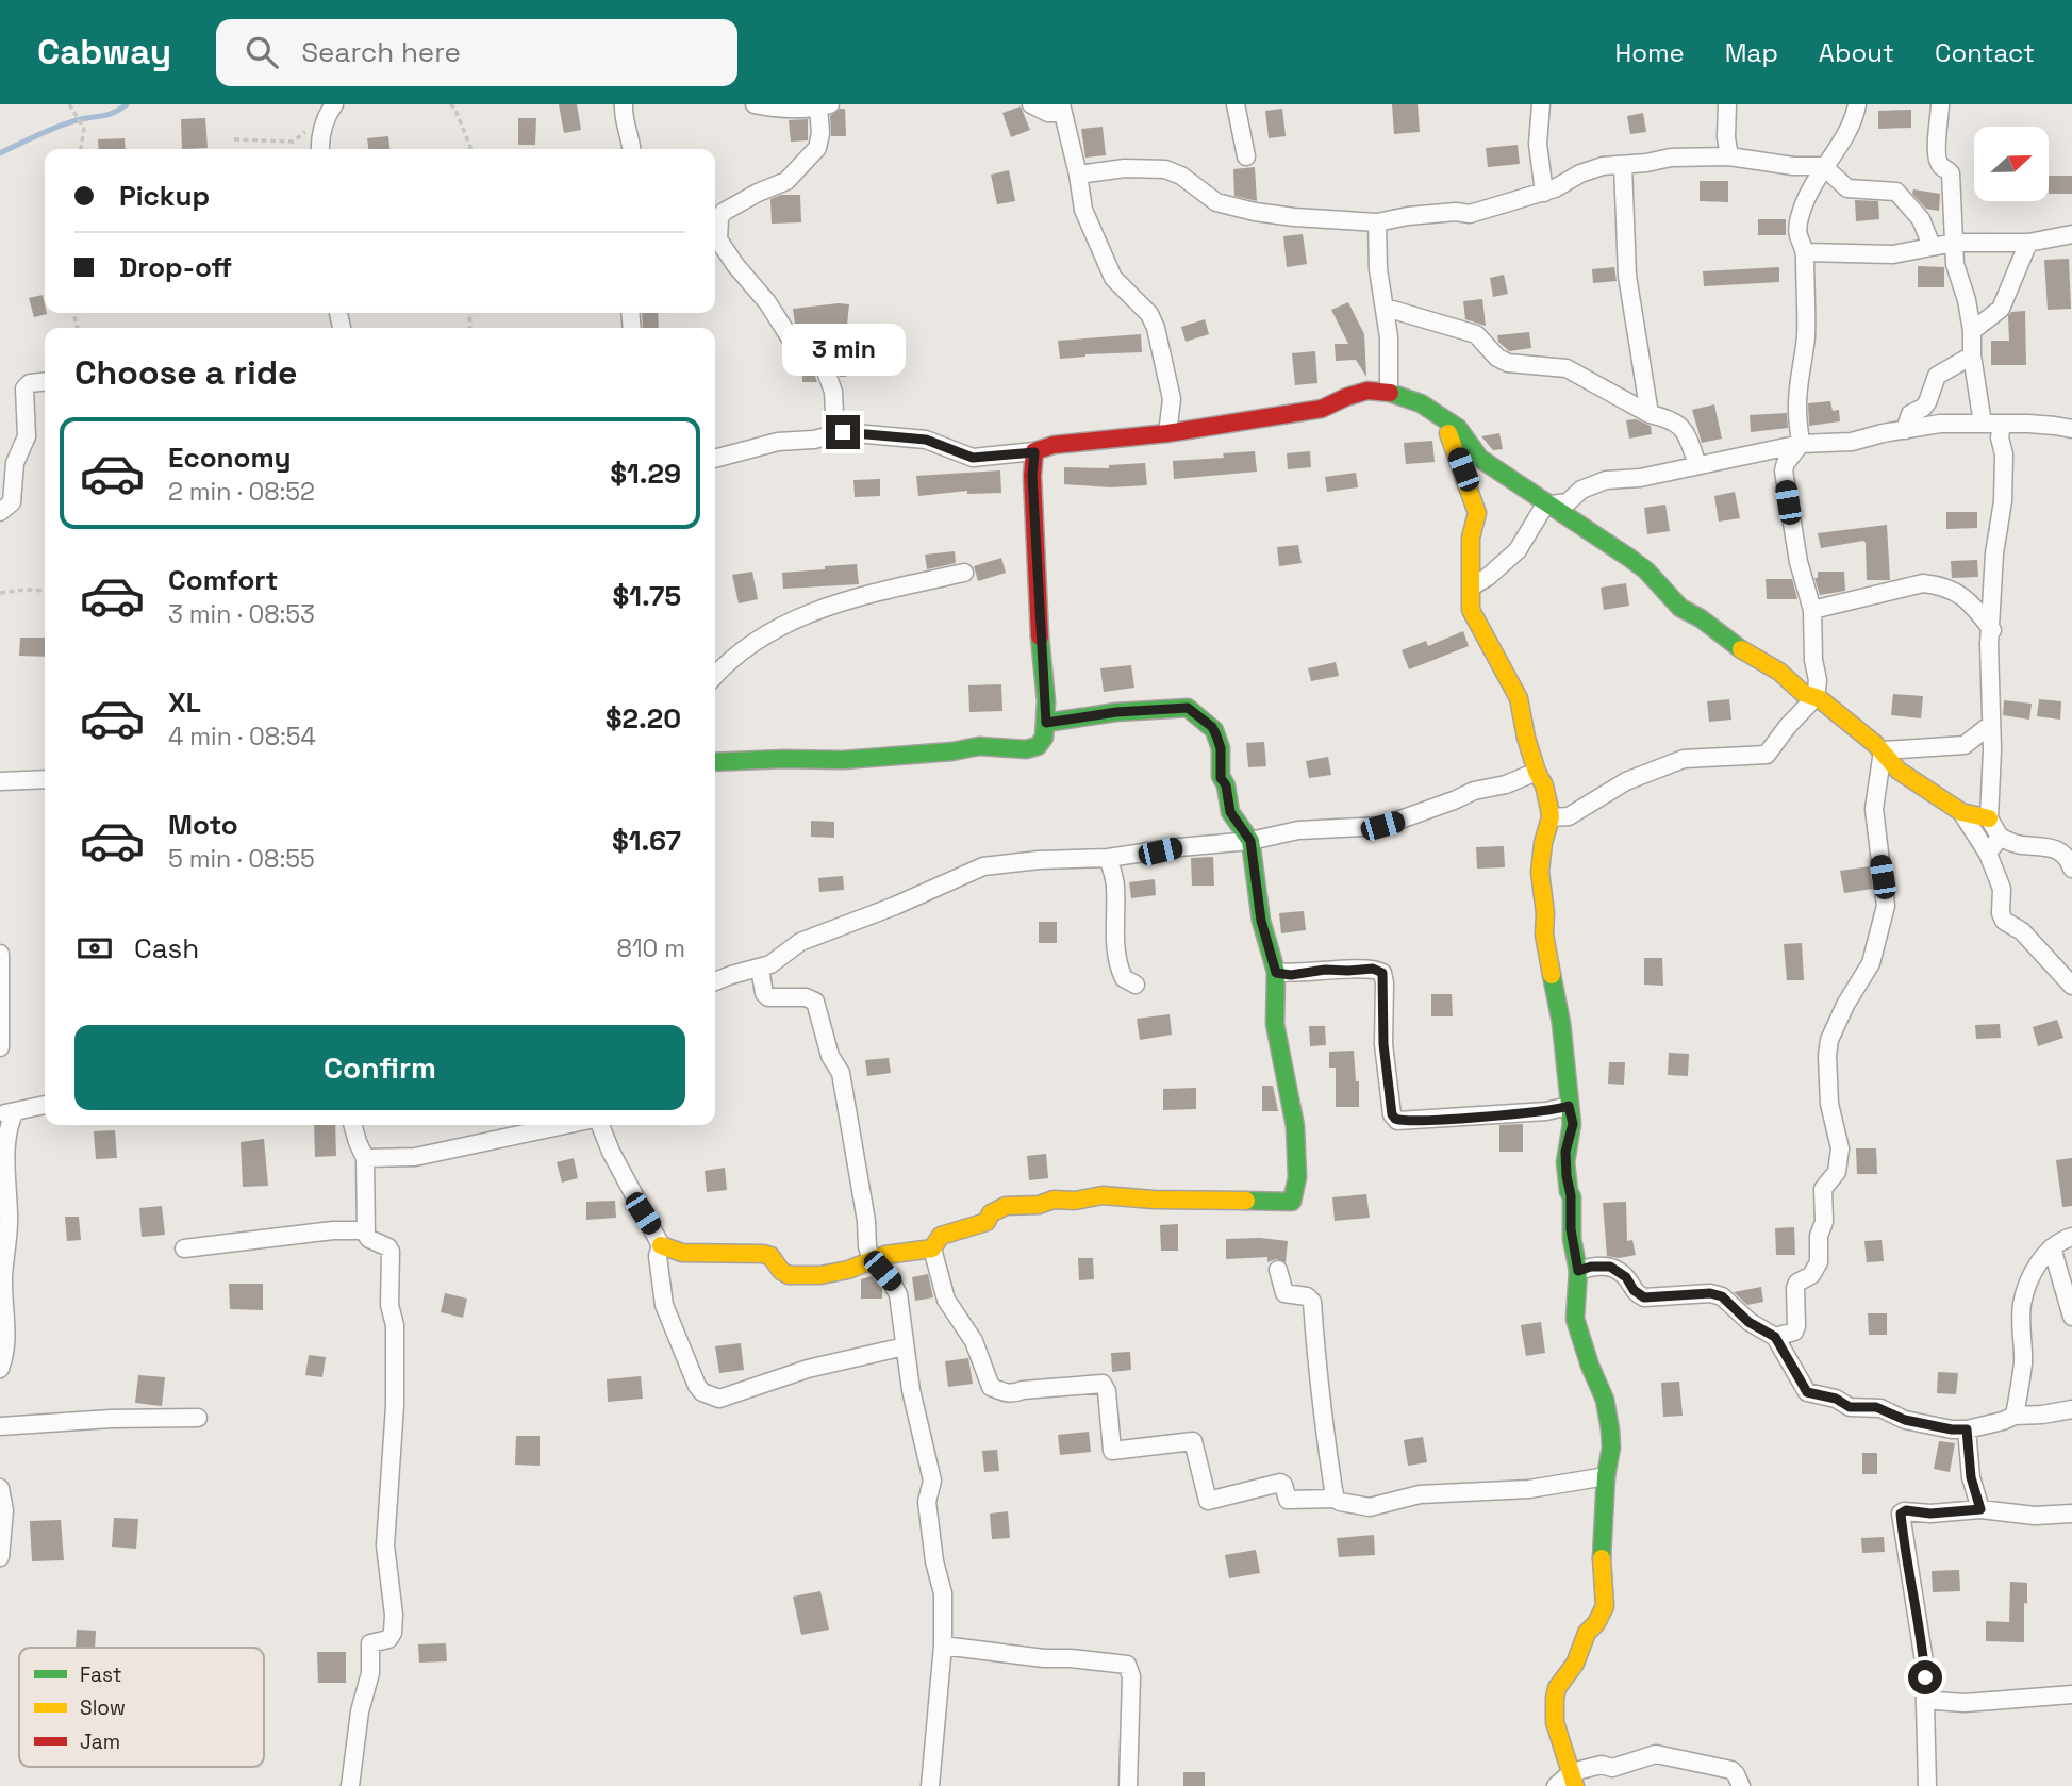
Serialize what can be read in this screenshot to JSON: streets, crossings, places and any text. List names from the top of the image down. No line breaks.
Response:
{"legend":["Fast","Slow","Jam"],"north":"right","page":{"header":"Cabway","search":"Search here","nav":["Home","Map","About","Contact"],"banner":["Pickup","Drop-off"],"bubble":"3 min","heading":"Choose a ride","list":[{"name":"Economy","note":"2 min · 08:52","value":"$1.29"},{"name":"Comfort","note":"3 min · 08:53","value":"$1.75"},{"name":"XL","note":"4 min · 08:54","value":"$2.20"},{"name":"Moto","note":"5 min · 08:55","value":"$1.67"}],"pay":["Cash","810 m"],"buttons":"Confirm"}}
